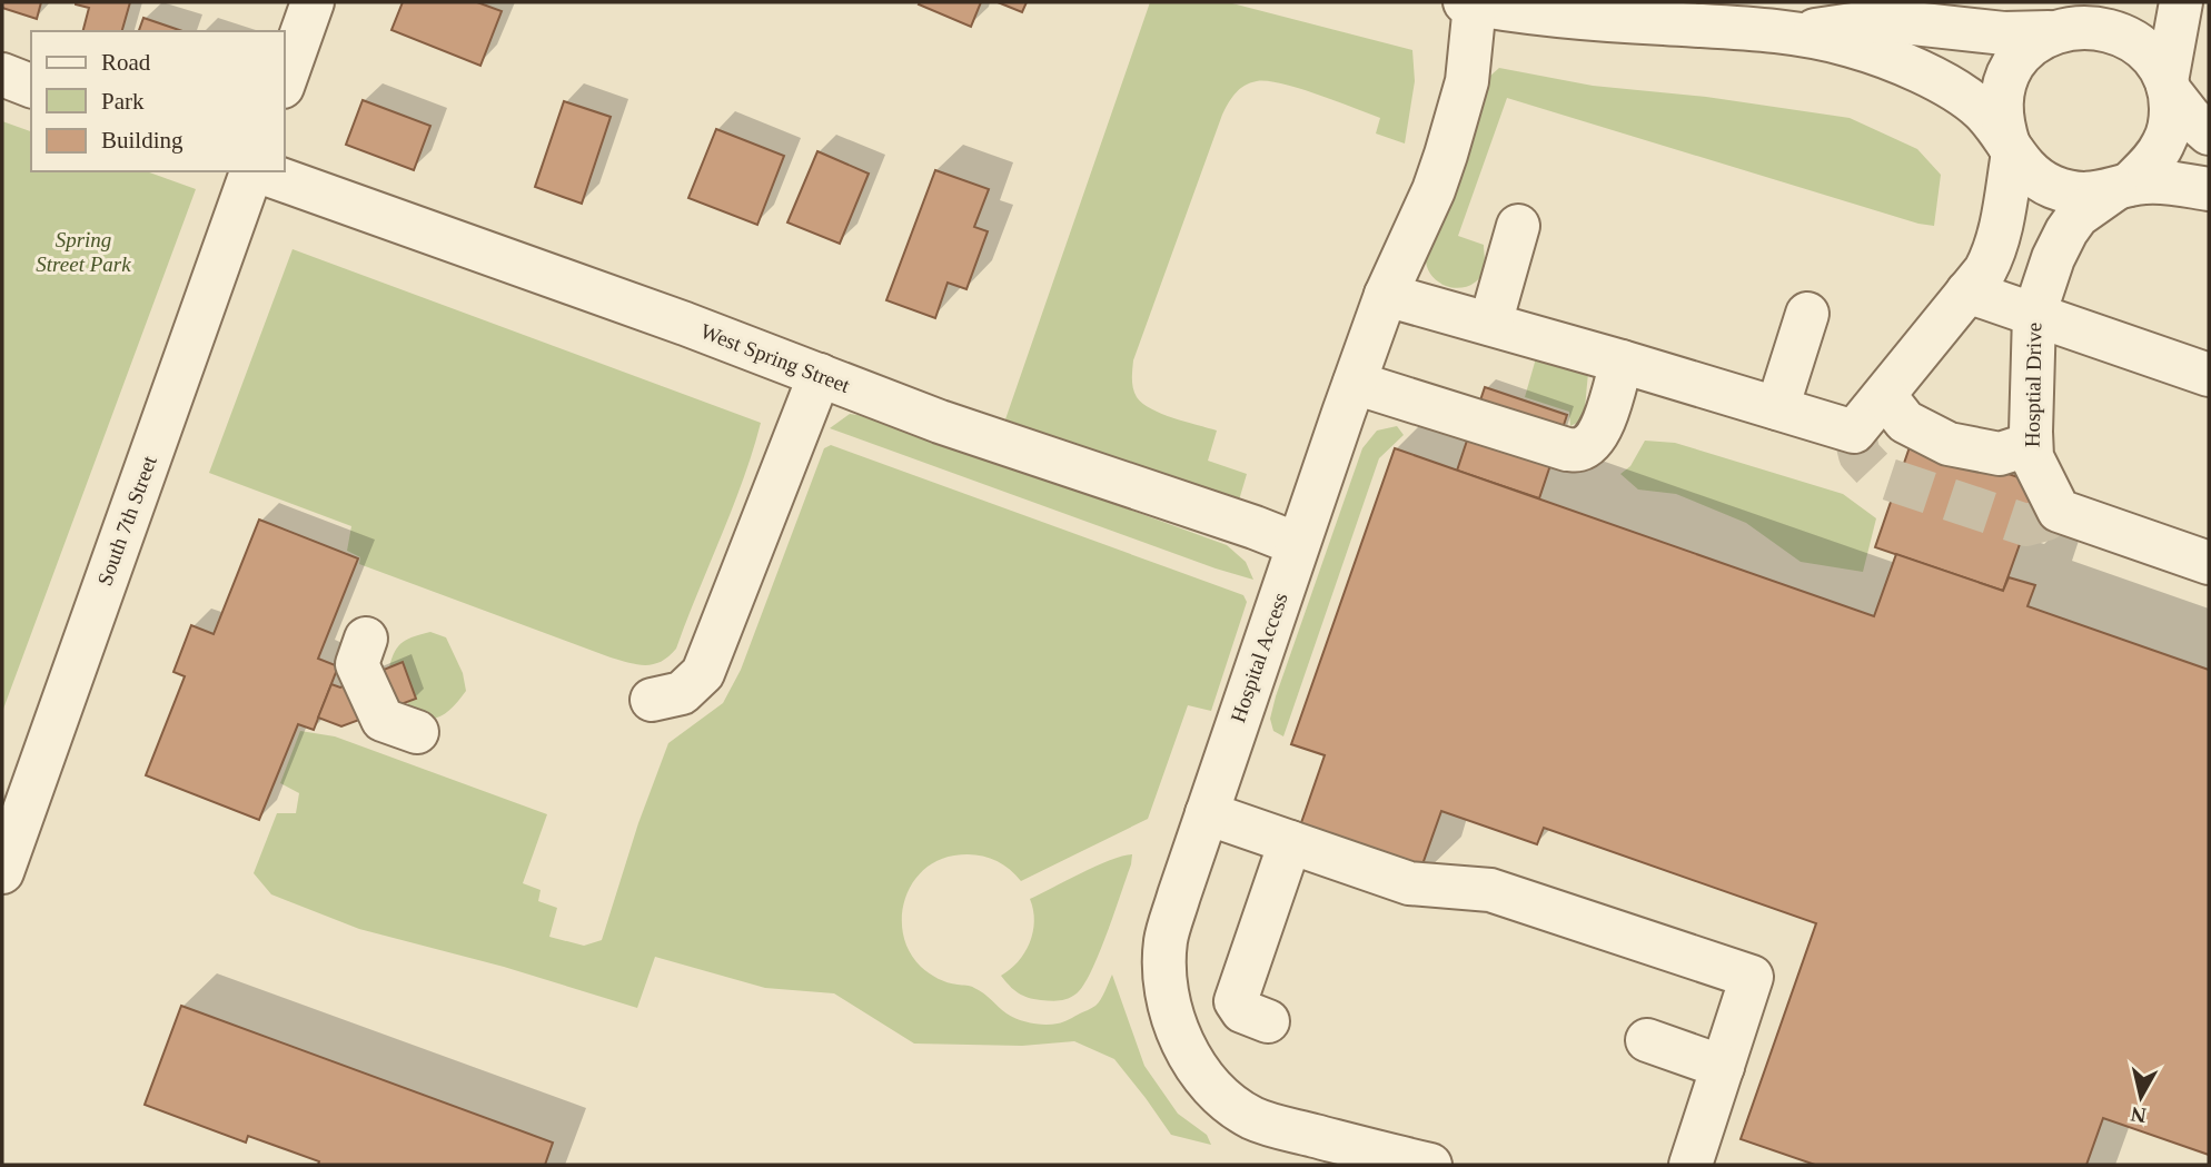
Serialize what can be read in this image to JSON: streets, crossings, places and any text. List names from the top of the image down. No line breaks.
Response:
{"streets":{"street":["West Spring Street","Hosptial Drive","South 7th Street","Hospital Access"]},"crossings":[["West Spring Street","Hospital Access"]],"parks":["Spring Street Park"],"legend":["Road","Park","Building"],"north":"bottom"}
